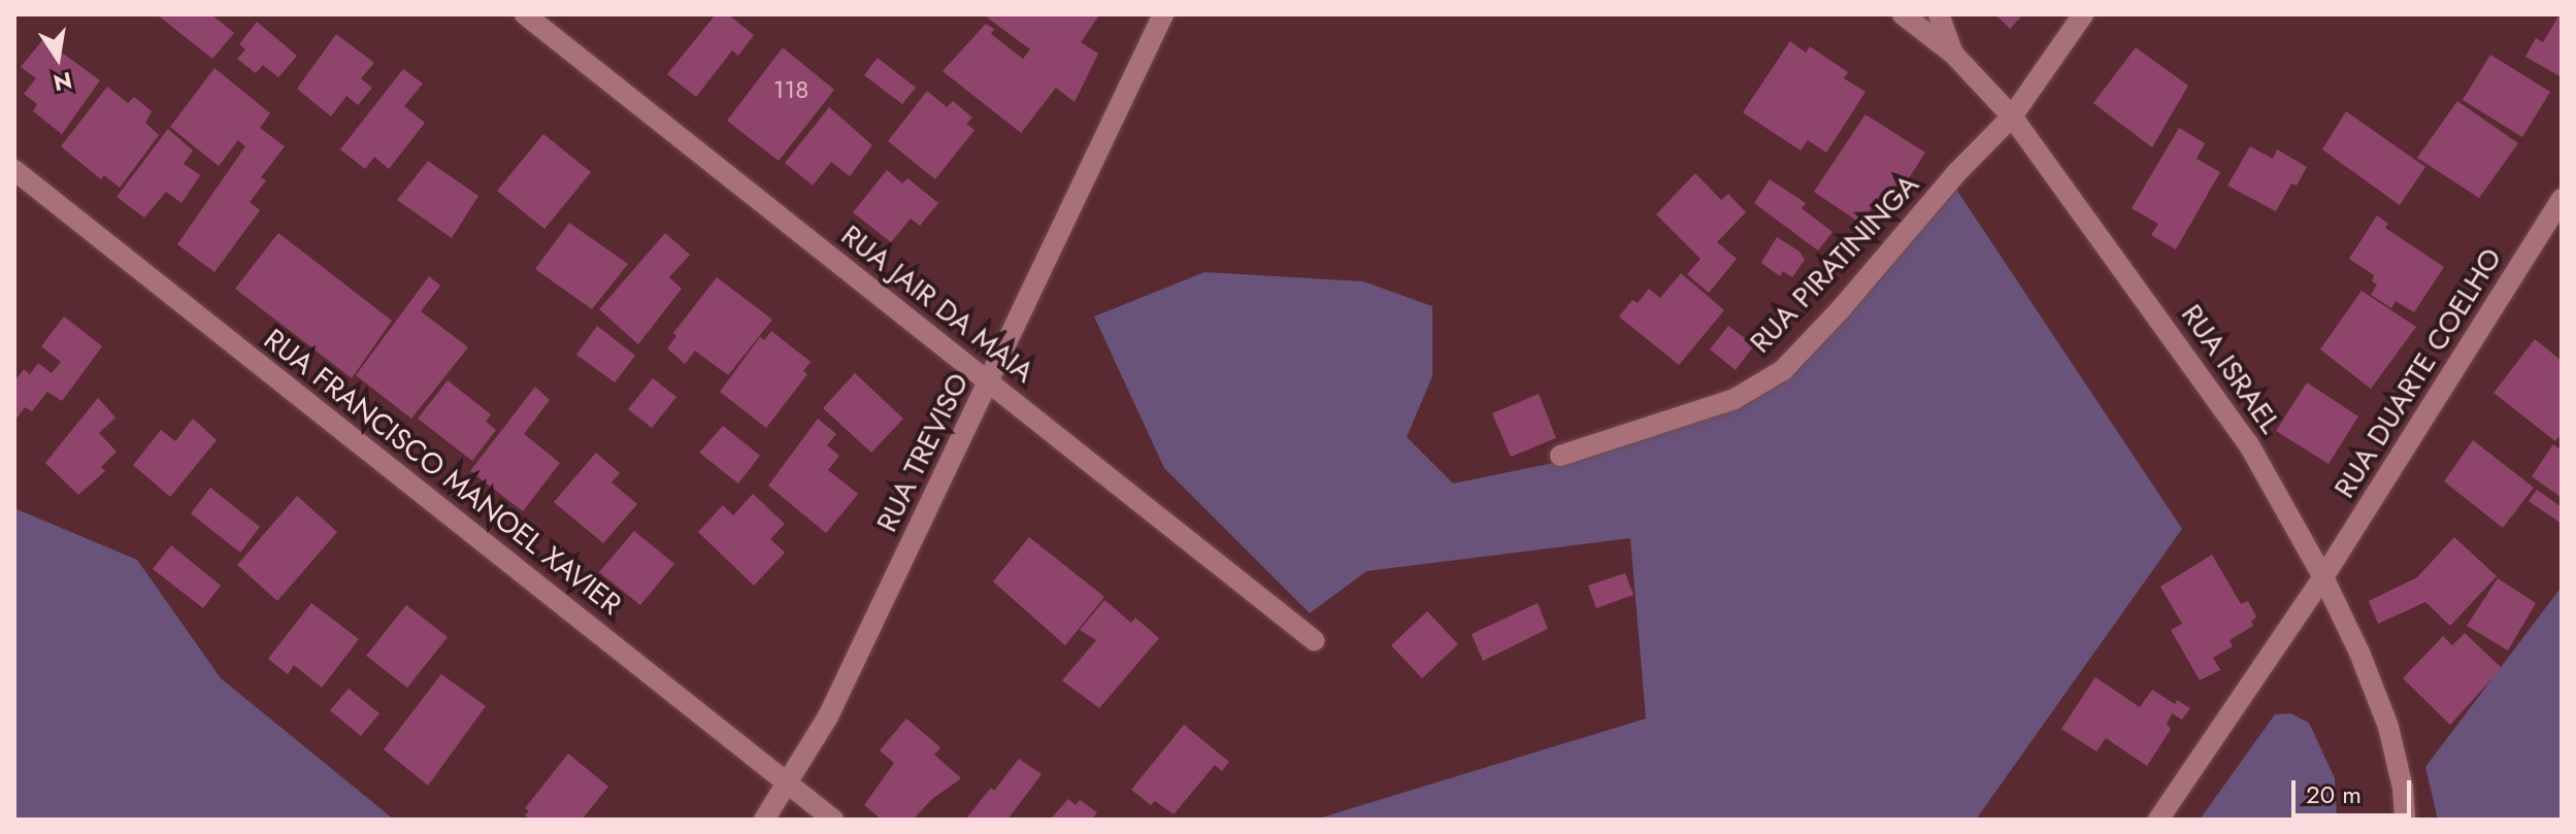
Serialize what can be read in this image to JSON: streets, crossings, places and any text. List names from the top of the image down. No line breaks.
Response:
{"streets":{"street":["RUA PIRATININGA","RUA JAIR DA MAIA","RUA ISRAEL","RUA DUARTE COELHO","RUA TREVISO","RUA FRANCISCO MANOEL XAVIER"]},"crossings":[["RUA PIRATININGA","RUA ISRAEL"],["RUA JAIR DA MAIA","RUA TREVISO"],["RUA ISRAEL","RUA DUARTE COELHO"],["RUA TREVISO","RUA FRANCISCO MANOEL XAVIER"]],"house_numbers":["118"],"scale_bar":"20 m","north":"bottom"}
